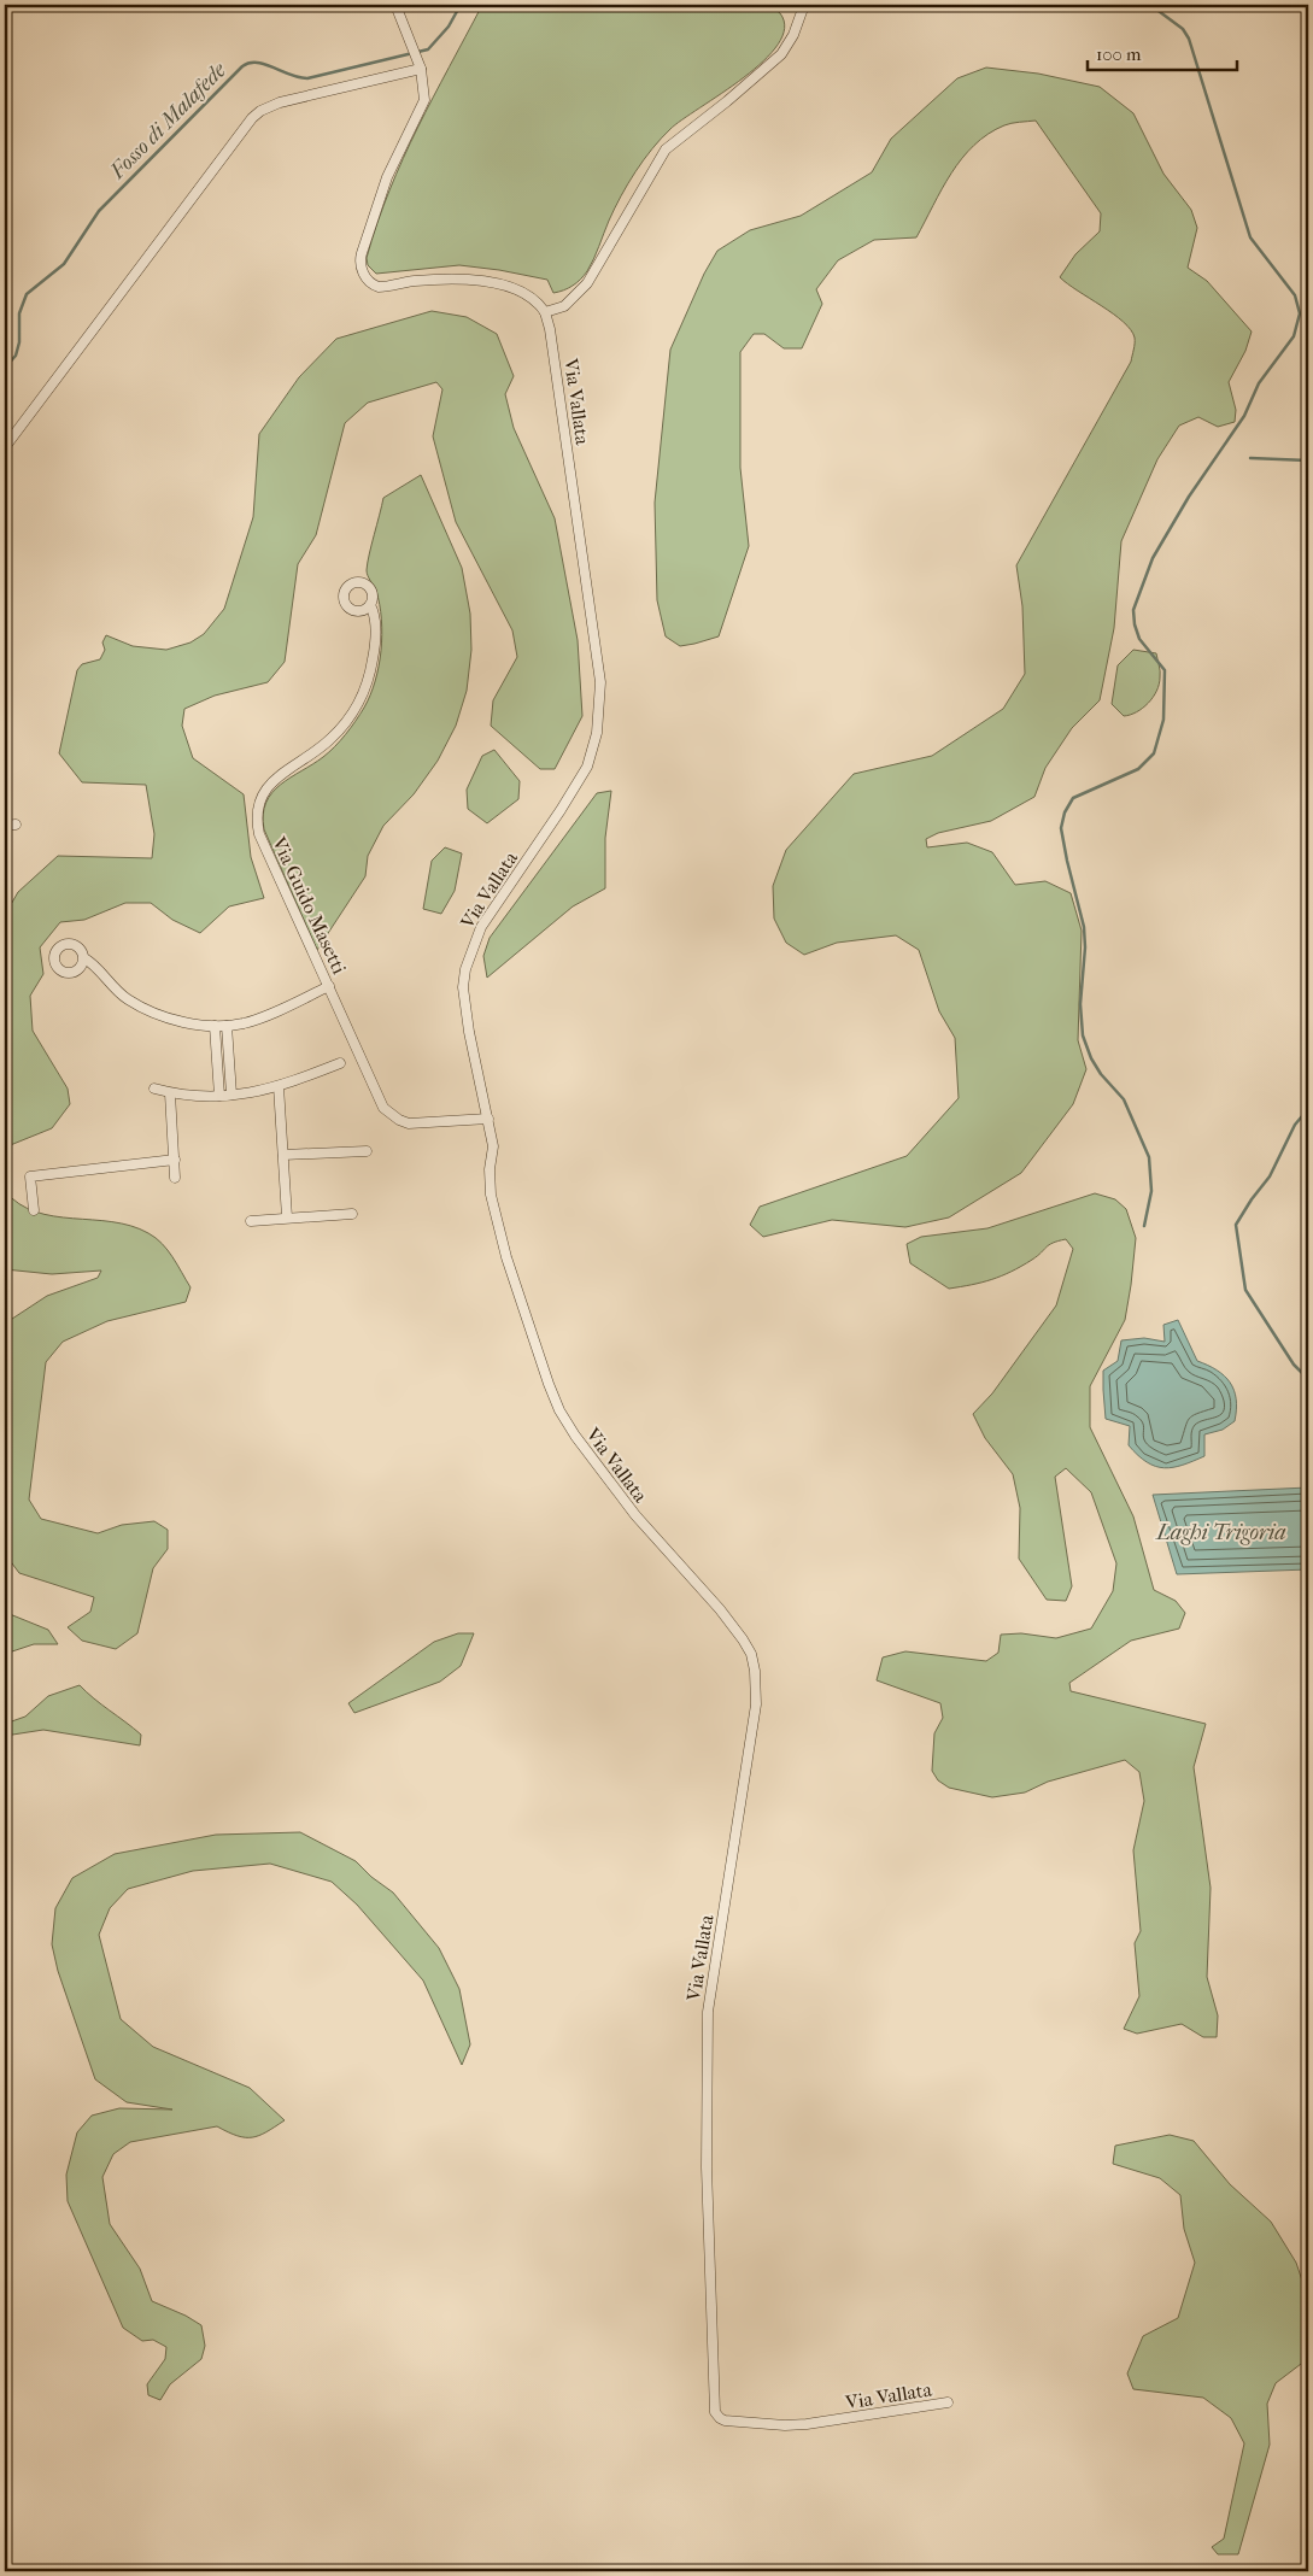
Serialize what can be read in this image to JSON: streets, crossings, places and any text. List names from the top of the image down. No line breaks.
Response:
{"streets":{"street":["Via Vallata","Via Guido Masetti"]},"crossings":[["Via Vallata","Via Guido Masetti"]],"water":["Fosso di Malafede","Laghi Trigoria"],"scale_bar":"100 m"}
